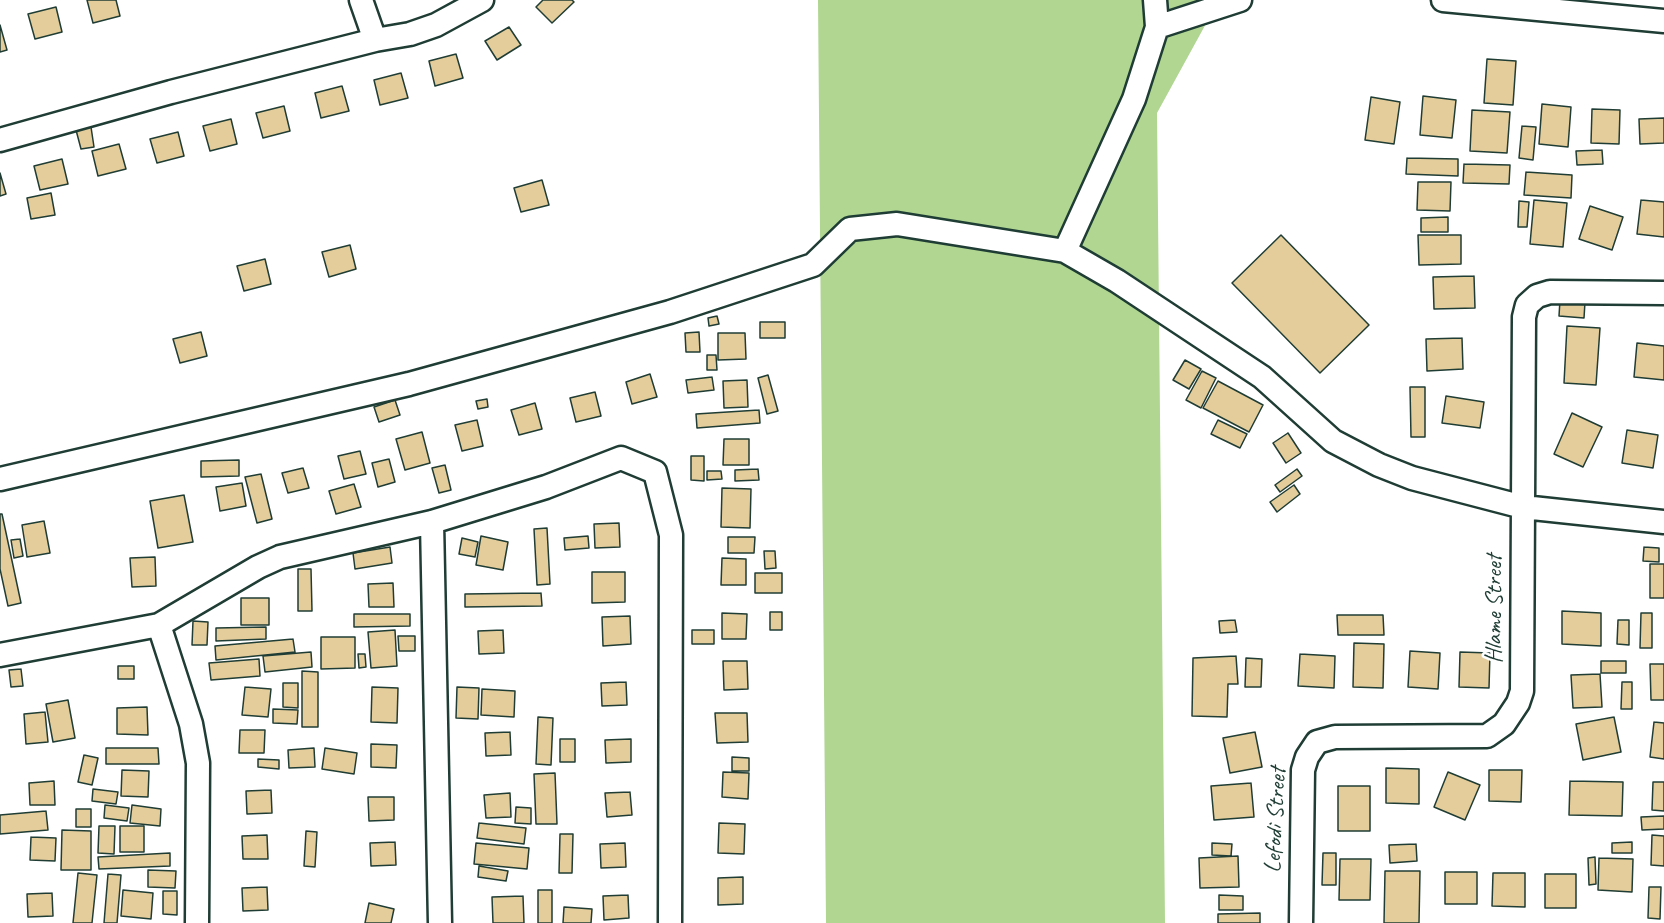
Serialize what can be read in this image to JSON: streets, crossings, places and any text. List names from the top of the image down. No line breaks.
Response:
{"streets":{"street":["Hlame Street","Lefodi Street"]},"crossings":[["Hlame Street","Lefodi Street"]]}
